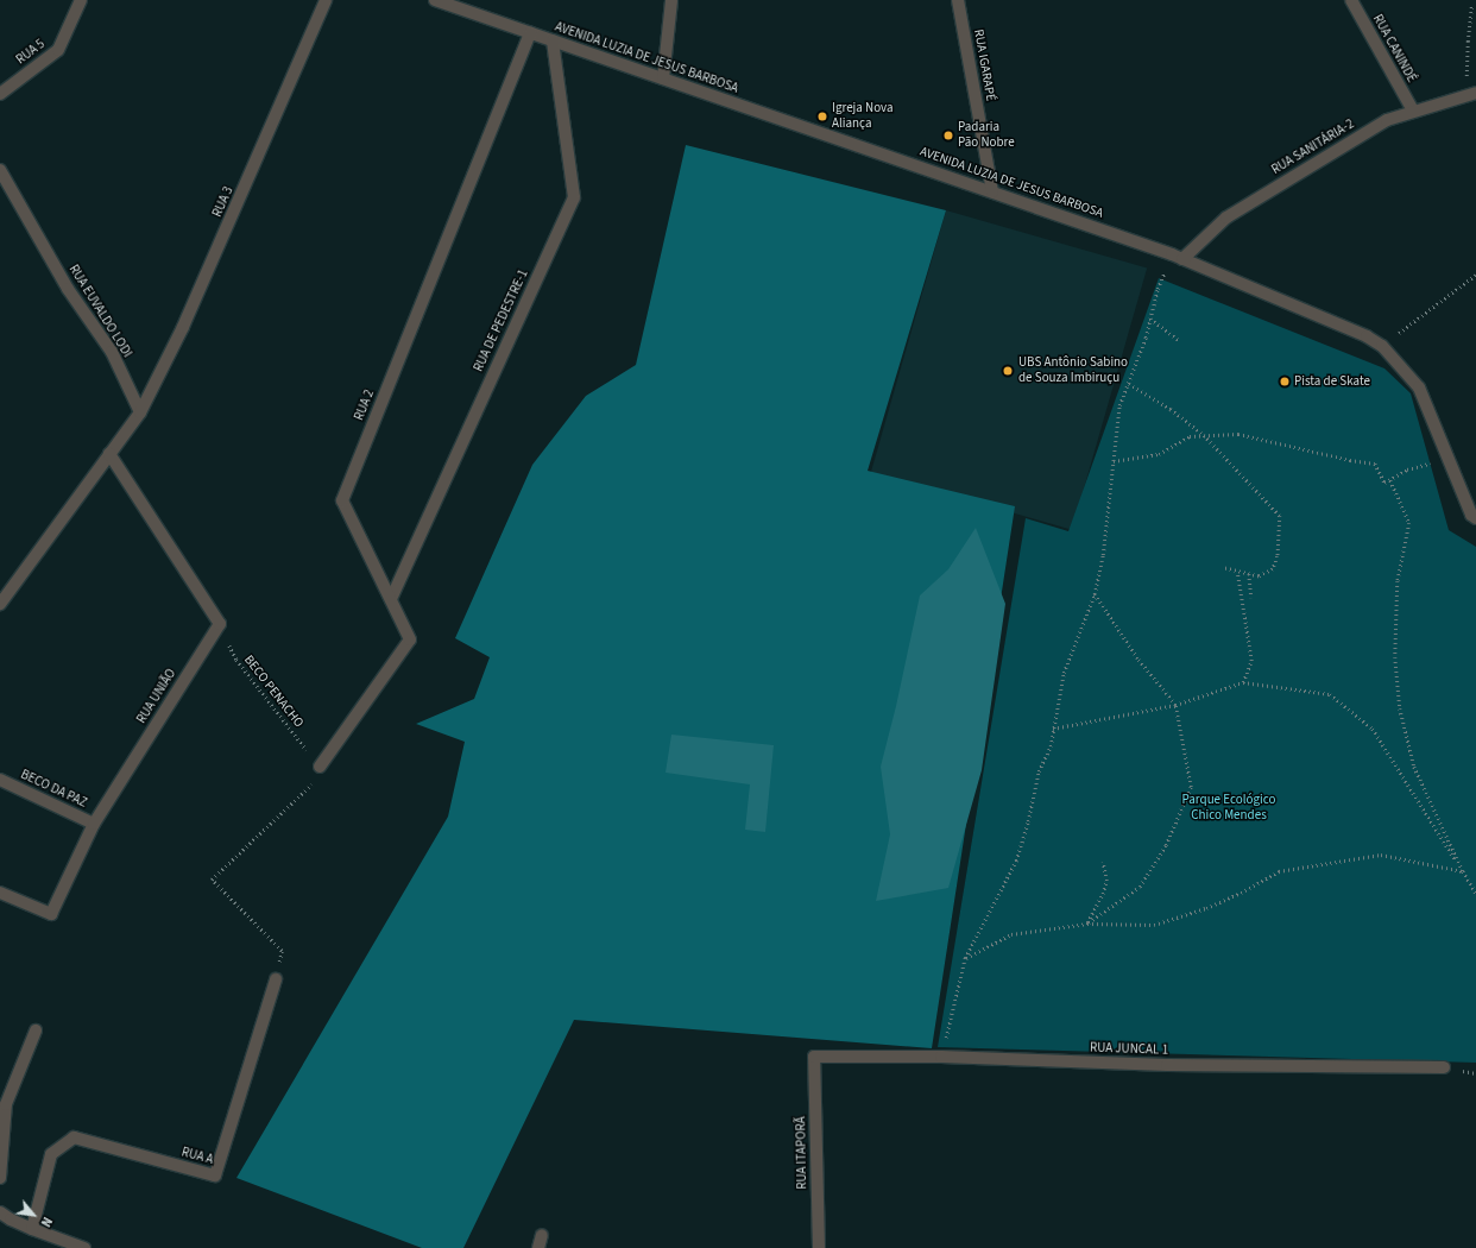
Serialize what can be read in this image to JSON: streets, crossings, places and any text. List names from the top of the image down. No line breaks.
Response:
{"streets":{"street":["RUA CANINDÉ","RUA 5","AVENIDA LUZIA DE JESUS BARBOSA","RUA IGARAPÉ","RUA SANITÁRIA-2","RUA 3","RUA EUVALDO LODI","RUA DE PEDESTRE-1","RUA 2","RUA UNIÃO","BECO DA PAZ","RUA JUNCAL 1","RUA ITAPORÃ","RUA A"],"path":["BECO PENACHO"]},"crossings":[["RUA CANINDÉ","RUA SANITÁRIA-2"],["AVENIDA LUZIA DE JESUS BARBOSA","RUA IGARAPÉ"],["AVENIDA LUZIA DE JESUS BARBOSA","RUA SANITÁRIA-2"],["AVENIDA LUZIA DE JESUS BARBOSA","RUA DE PEDESTRE-1"],["AVENIDA LUZIA DE JESUS BARBOSA","RUA 2"],["RUA 3","RUA EUVALDO LODI"],["RUA DE PEDESTRE-1","RUA 2"],["RUA 2","BECO PENACHO"],["BECO PENACHO","RUA UNIÃO"],["RUA UNIÃO","BECO DA PAZ"],["RUA JUNCAL 1","RUA ITAPORÃ"]],"parks":["Parque Ecológico Chico Mendes"],"places":["Igreja Nova Aliança","Padaria Pão Nobre","UBS Antônio Sabino de Souza Imbiruçu","Pista de Skate"],"north":"bottom right"}
